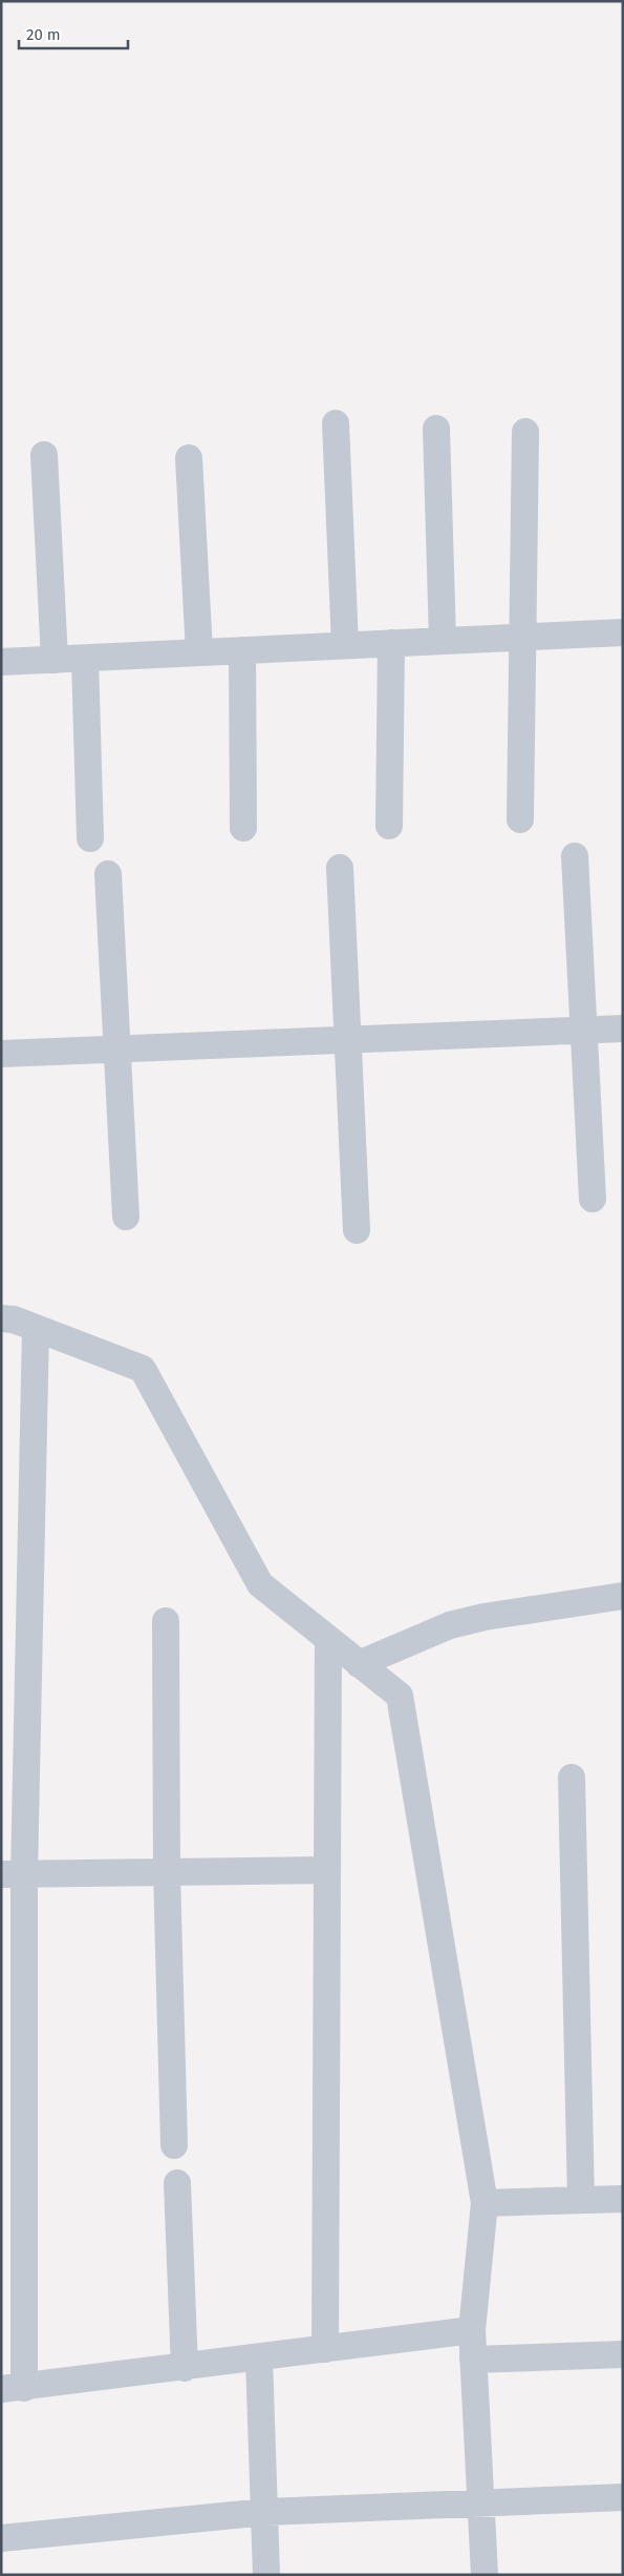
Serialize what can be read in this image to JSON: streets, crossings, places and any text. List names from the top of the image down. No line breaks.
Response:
{"scale_bar":"20 m"}
